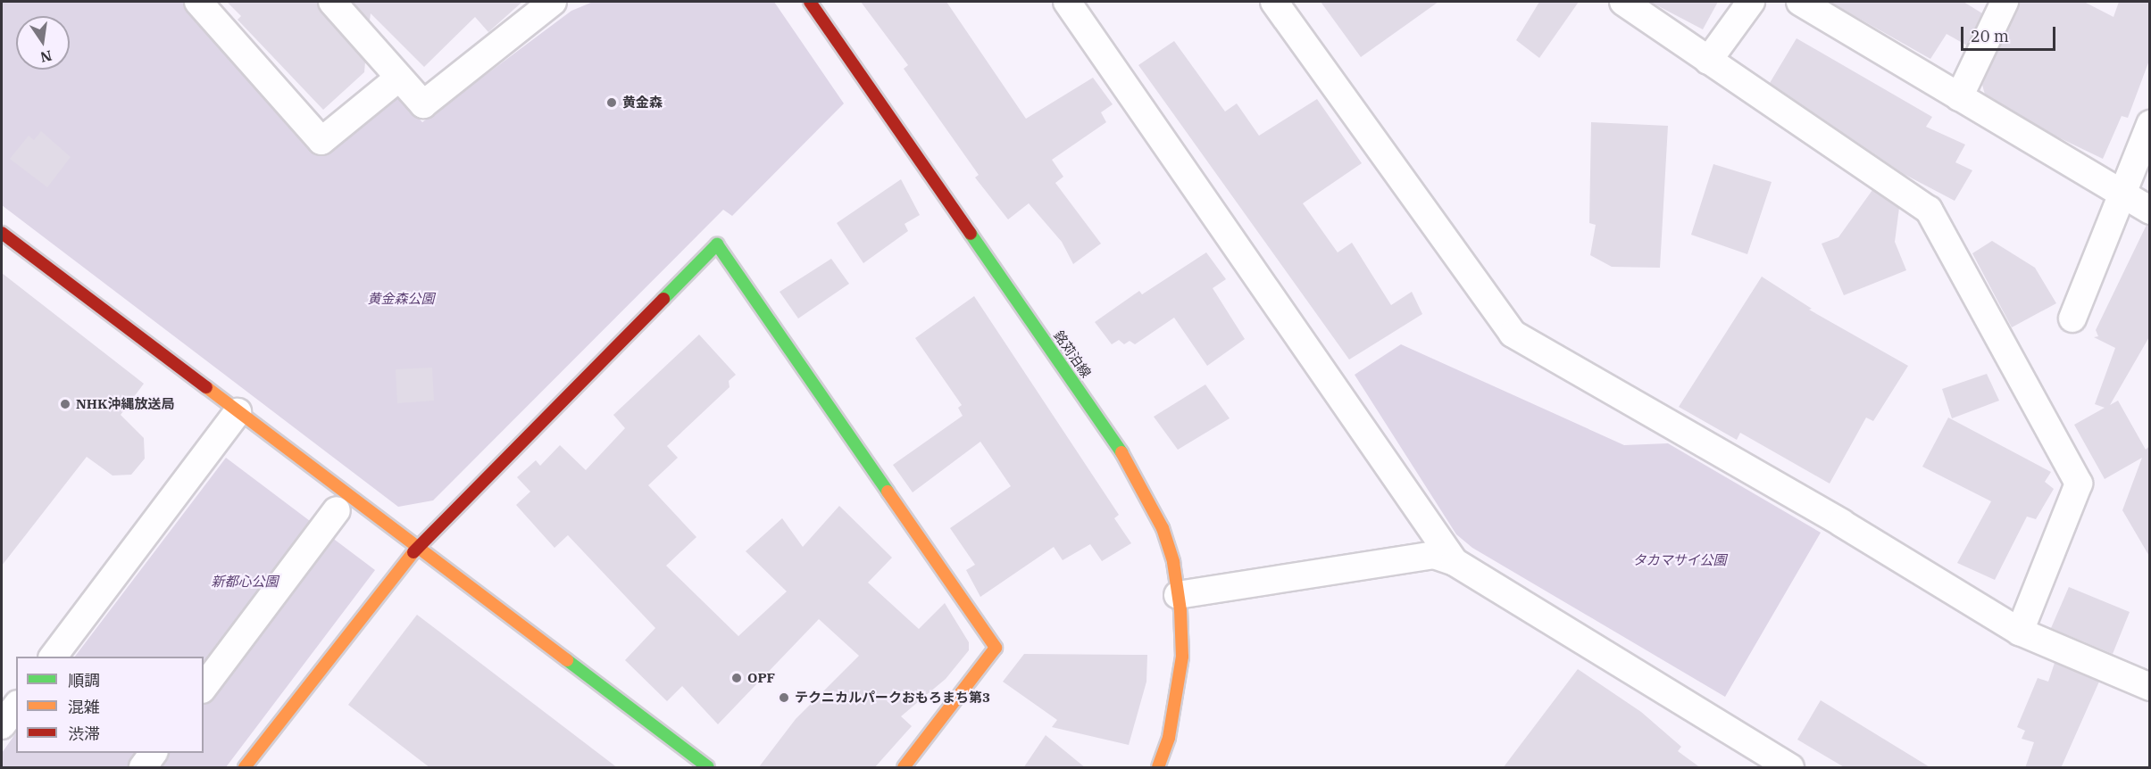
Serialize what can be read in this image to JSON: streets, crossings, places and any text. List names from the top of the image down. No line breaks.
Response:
{"streets":{"street":["銘苅泊線"]},"parks":["黄金森公園","タカマサイ公園","新都心公園"],"places":["黄金森","NHK沖縄放送局","OPF","テクニカルパークおもろまち第3"],"legend":["順調","混雑","渋滞"],"scale_bar":"20 m","north":"bottom"}
